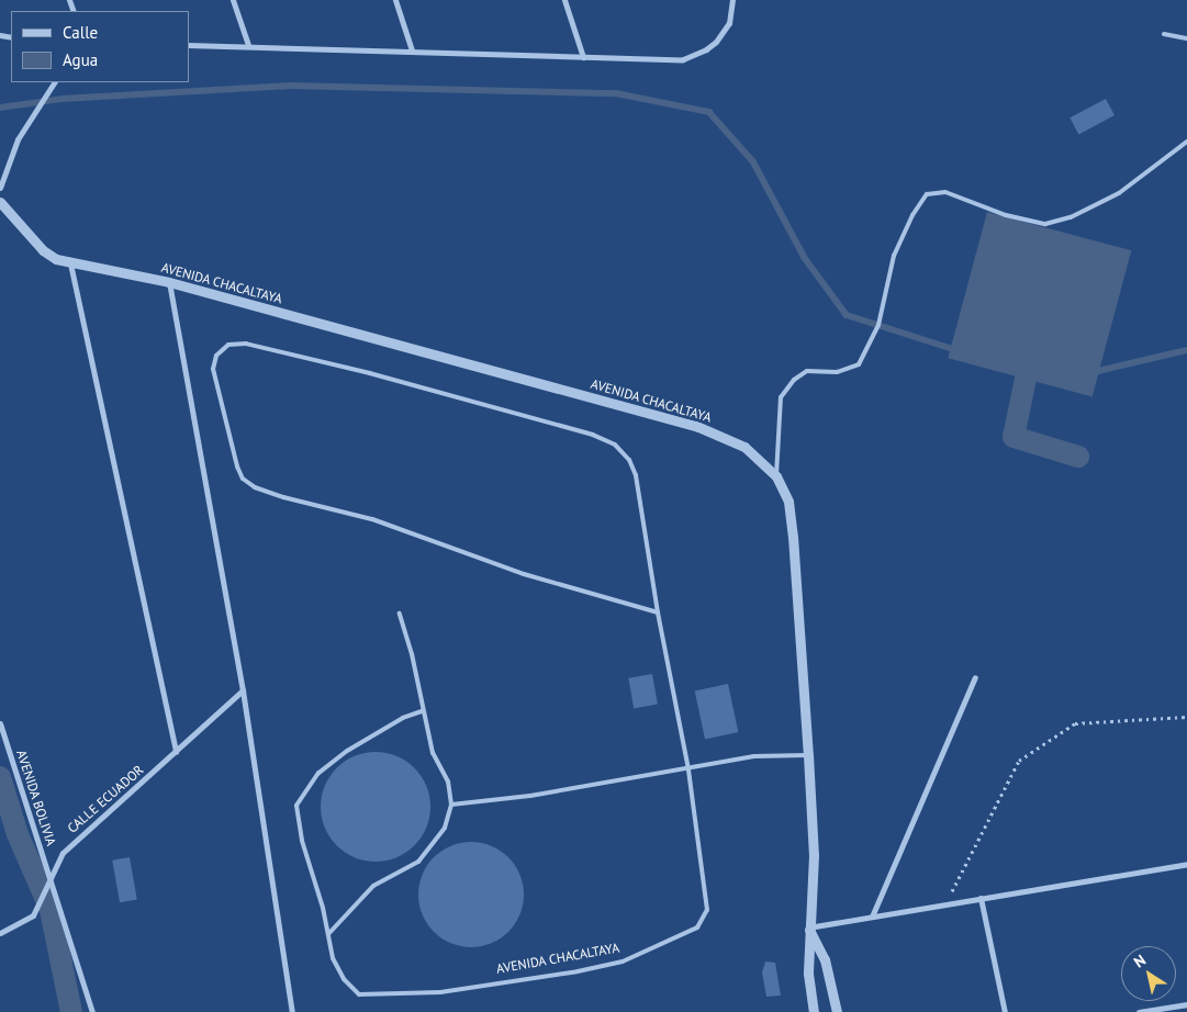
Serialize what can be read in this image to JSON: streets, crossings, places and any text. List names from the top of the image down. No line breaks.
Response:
{"streets":{"street":["AVENIDA CHACALTAYA","AVENIDA BOLIVIA","CALLE ECUADOR"]},"crossings":[["AVENIDA BOLIVIA","CALLE ECUADOR"]],"legend":["Calle","Agua"],"north":"top left"}
